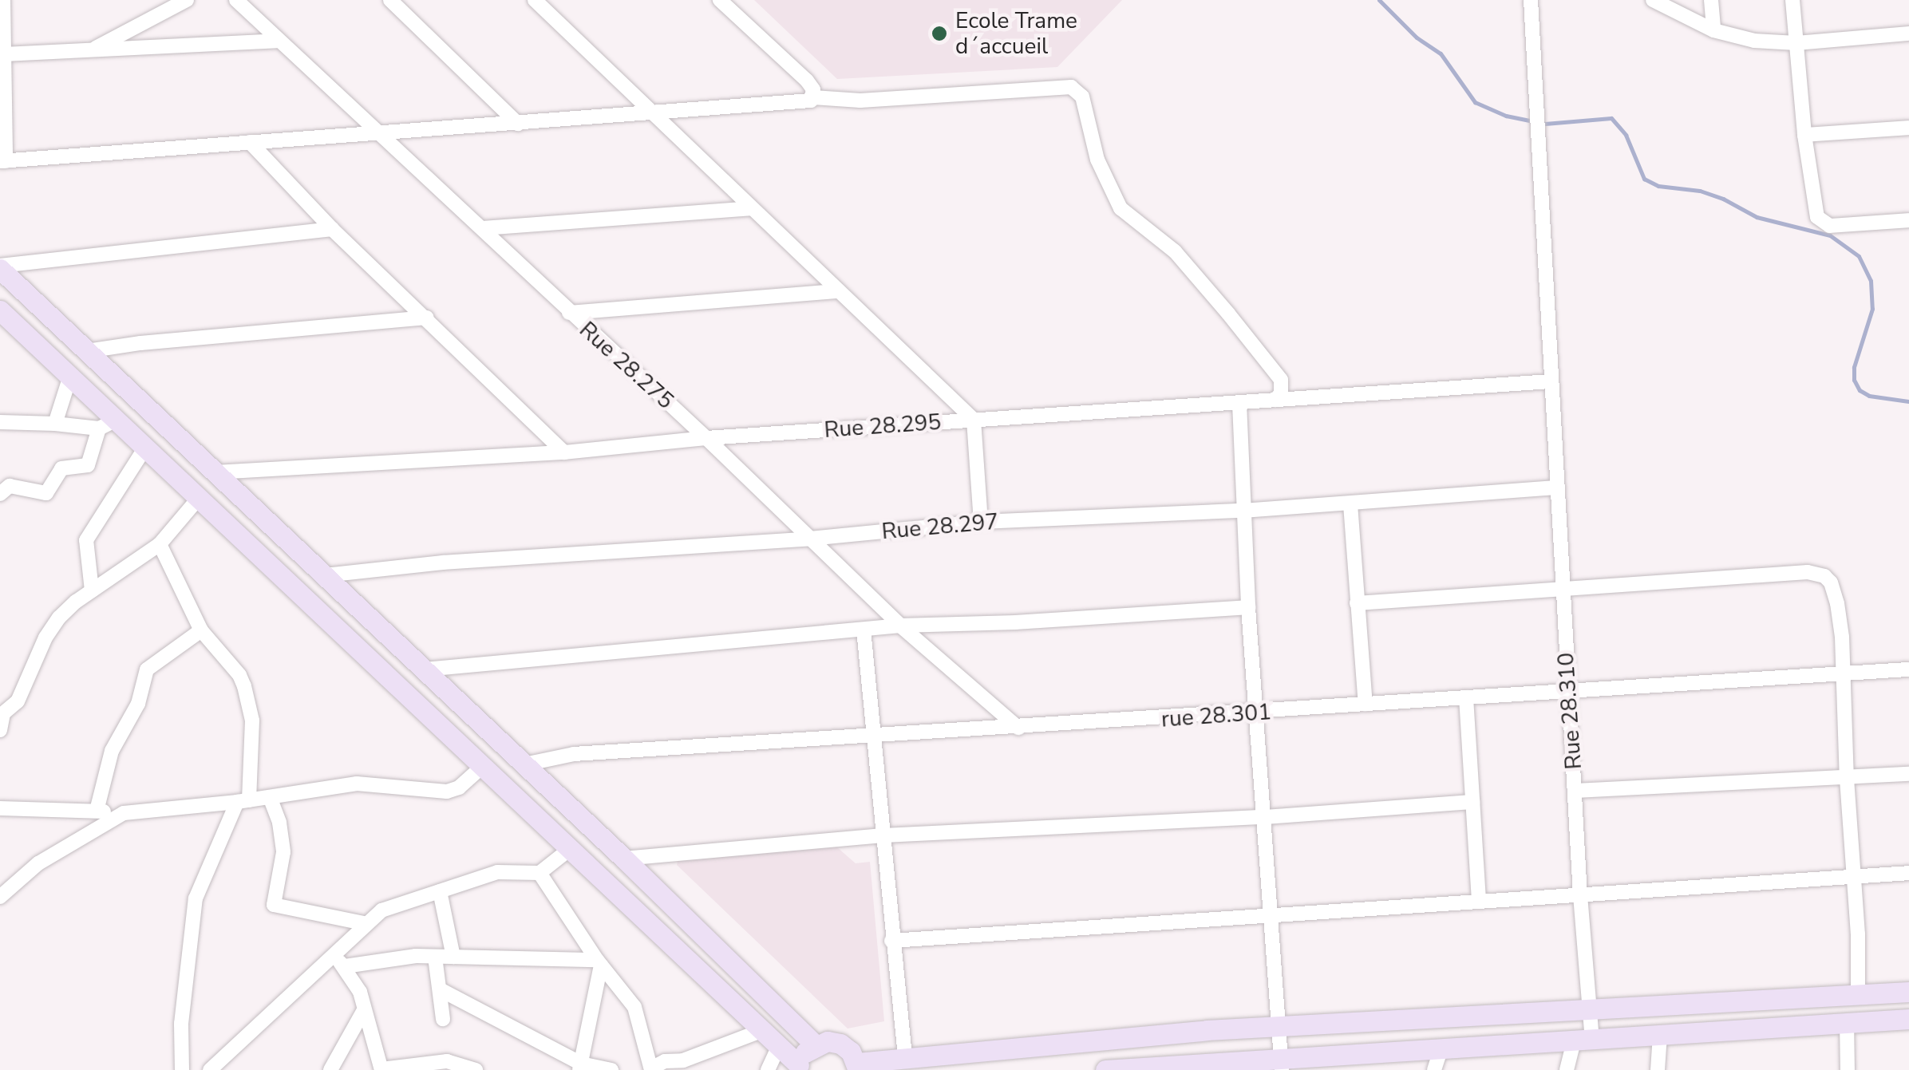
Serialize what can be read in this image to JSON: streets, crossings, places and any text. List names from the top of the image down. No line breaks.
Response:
{"streets":{"street":["Rue 28.275","Rue 28.295","Rue 28.297","Rue 28.310","rue 28.301"]},"crossings":[["Rue 28.275","Rue 28.295"],["Rue 28.275","Rue 28.297"],["Rue 28.275","rue 28.301"],["Rue 28.295","Rue 28.310"],["Rue 28.297","Rue 28.310"],["Rue 28.310","rue 28.301"]],"places":["Ecole Trame d´accueil"]}
